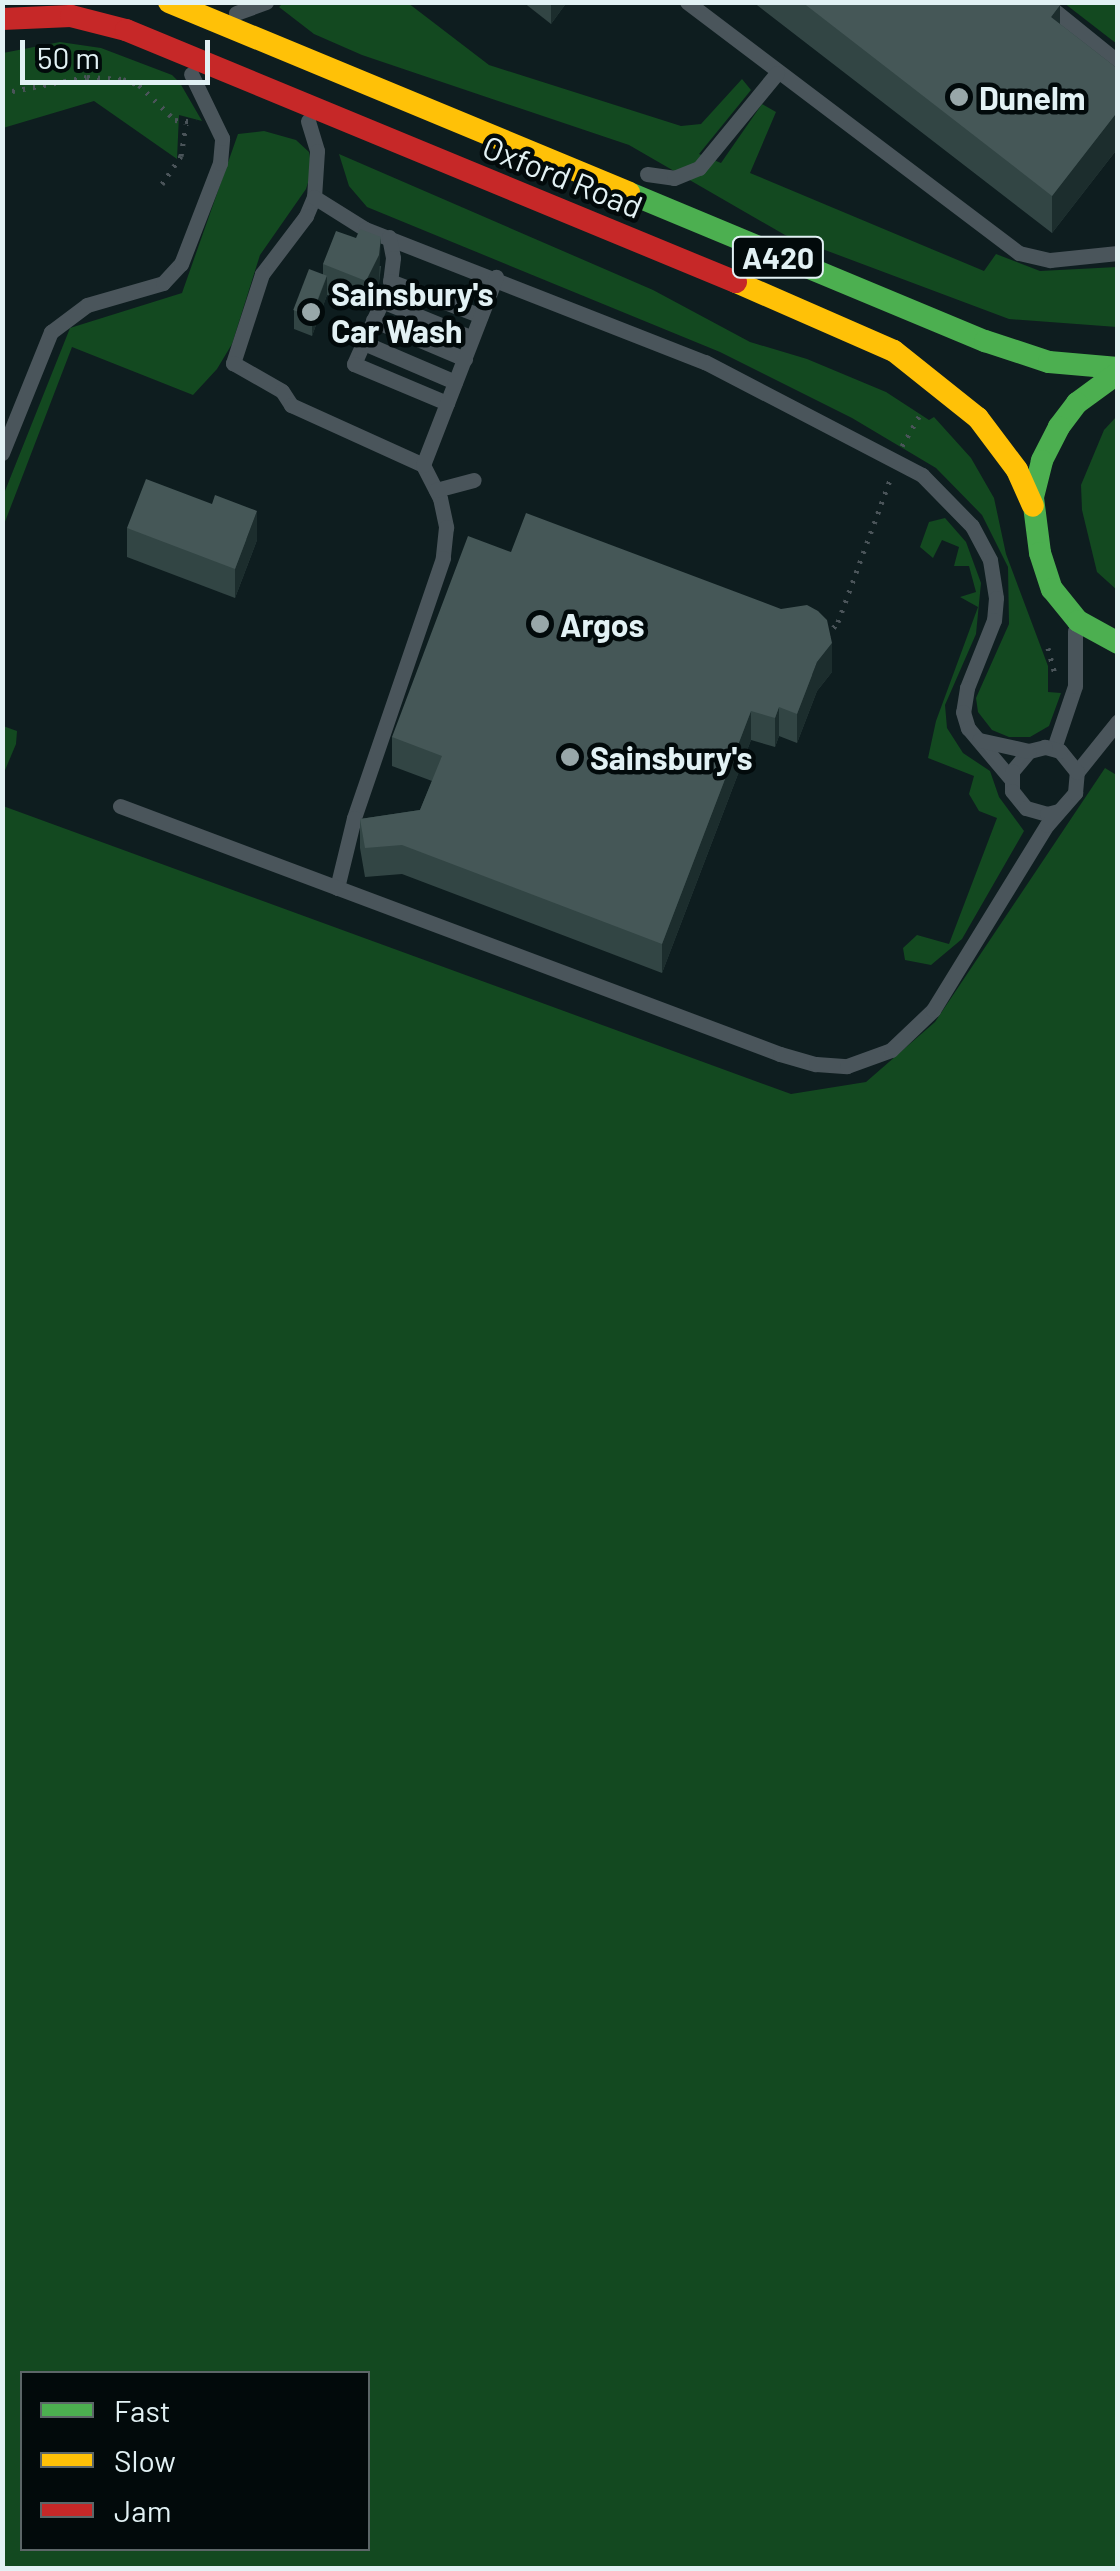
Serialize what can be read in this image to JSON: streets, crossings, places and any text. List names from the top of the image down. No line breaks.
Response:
{"streets":{"highway":["Oxford Road","A420"]},"crossings":[["Oxford Road","A420"]],"places":["Dunelm","Sainsbury's Car Wash","Argos","Sainsbury's"],"legend":["Fast","Slow","Jam"],"scale_bar":"50 m"}
